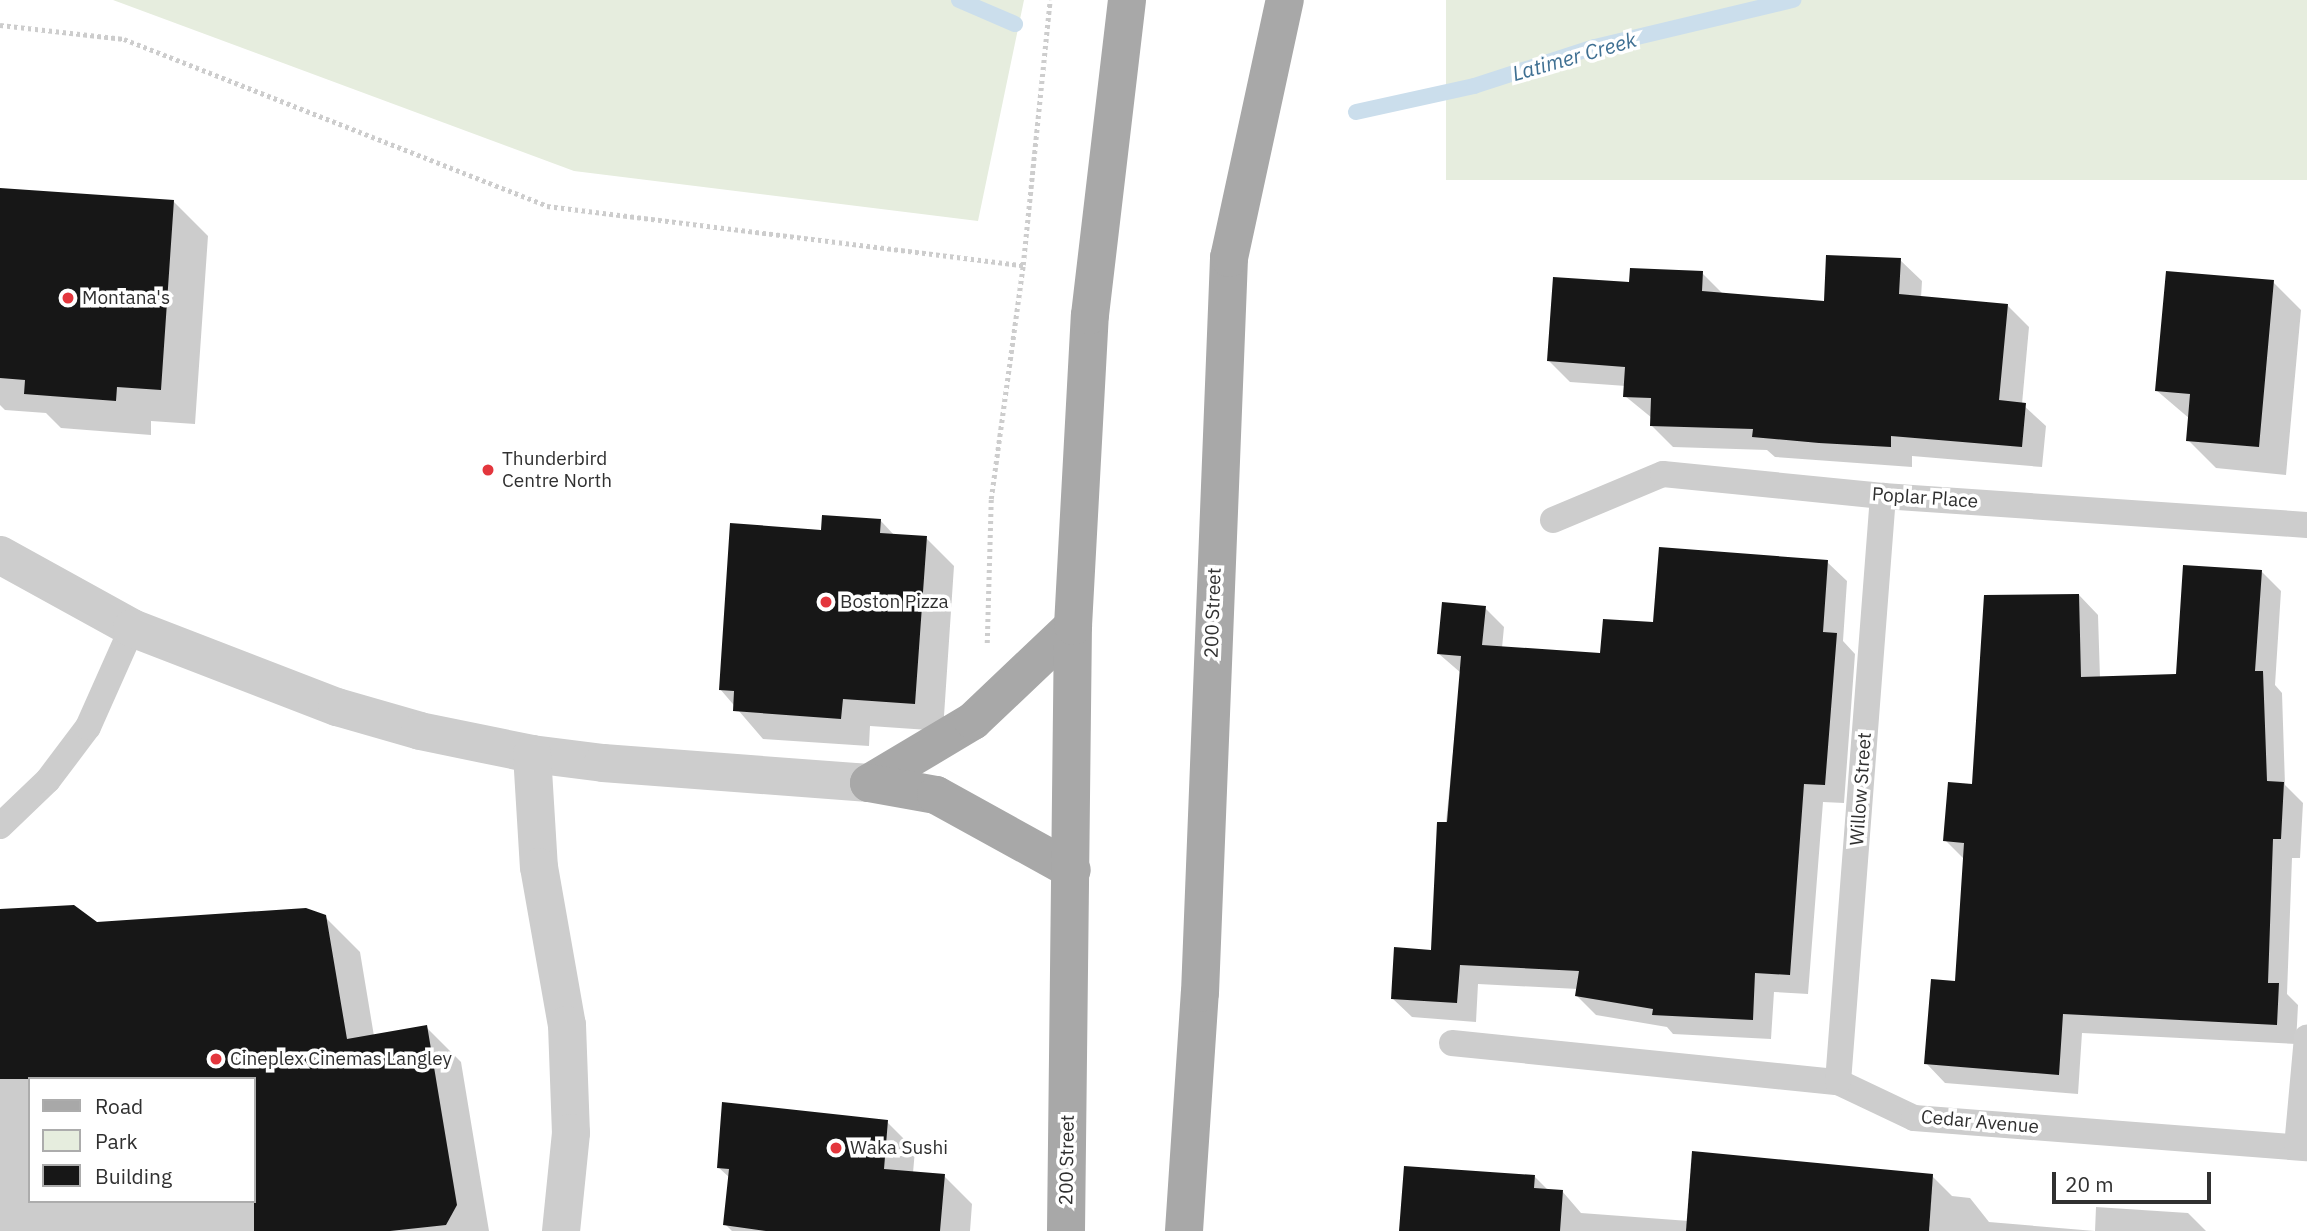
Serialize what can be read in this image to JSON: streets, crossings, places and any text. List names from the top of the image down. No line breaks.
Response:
{"streets":{"main road":["200 Street"],"lane":["Poplar Place","Willow Street","Cedar Avenue"]},"crossings":[["Poplar Place","Willow Street"],["Willow Street","Cedar Avenue"]],"water":["Latimer Creek"],"places":["Montana's","Thunderbird Centre North","Boston Pizza","Cineplex Cinemas Langley","Waka Sushi"],"legend":["Road","Park","Building"],"scale_bar":"20 m"}
